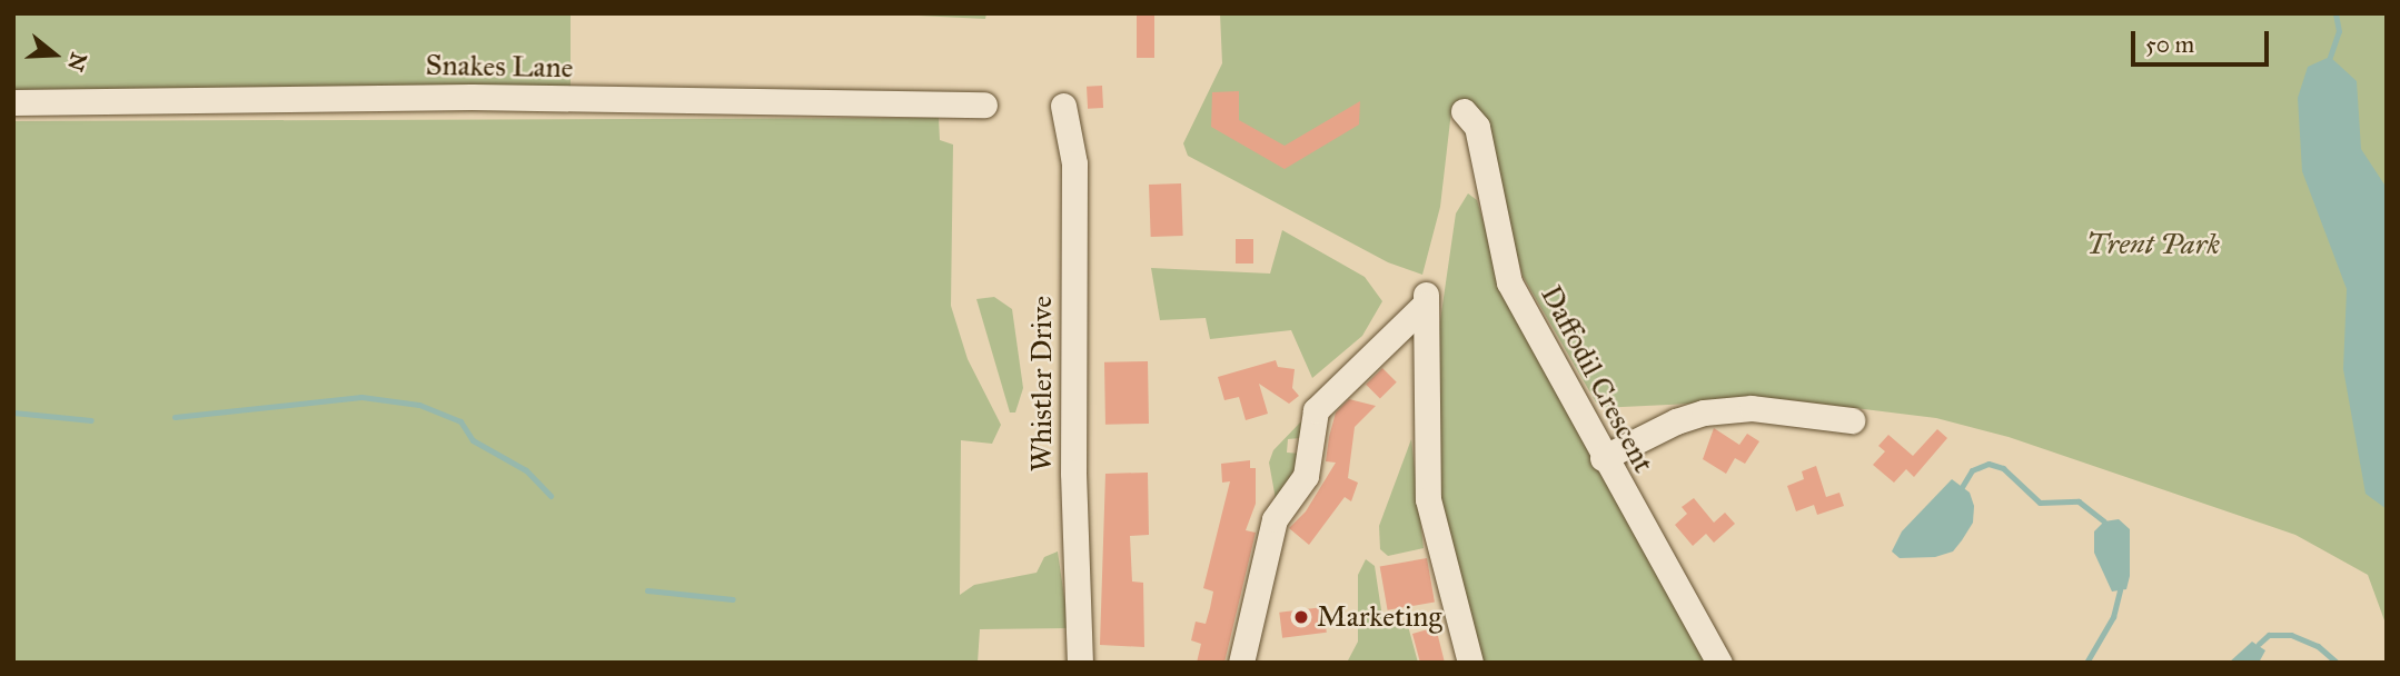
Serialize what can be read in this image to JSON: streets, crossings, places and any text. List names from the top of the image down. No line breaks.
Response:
{"streets":{"street":["Snakes Lane","Daffodil Crescent","Whistler Drive"]},"parks":["Trent Park"],"places":["Marketing"],"scale_bar":"50 m","north":"right"}
